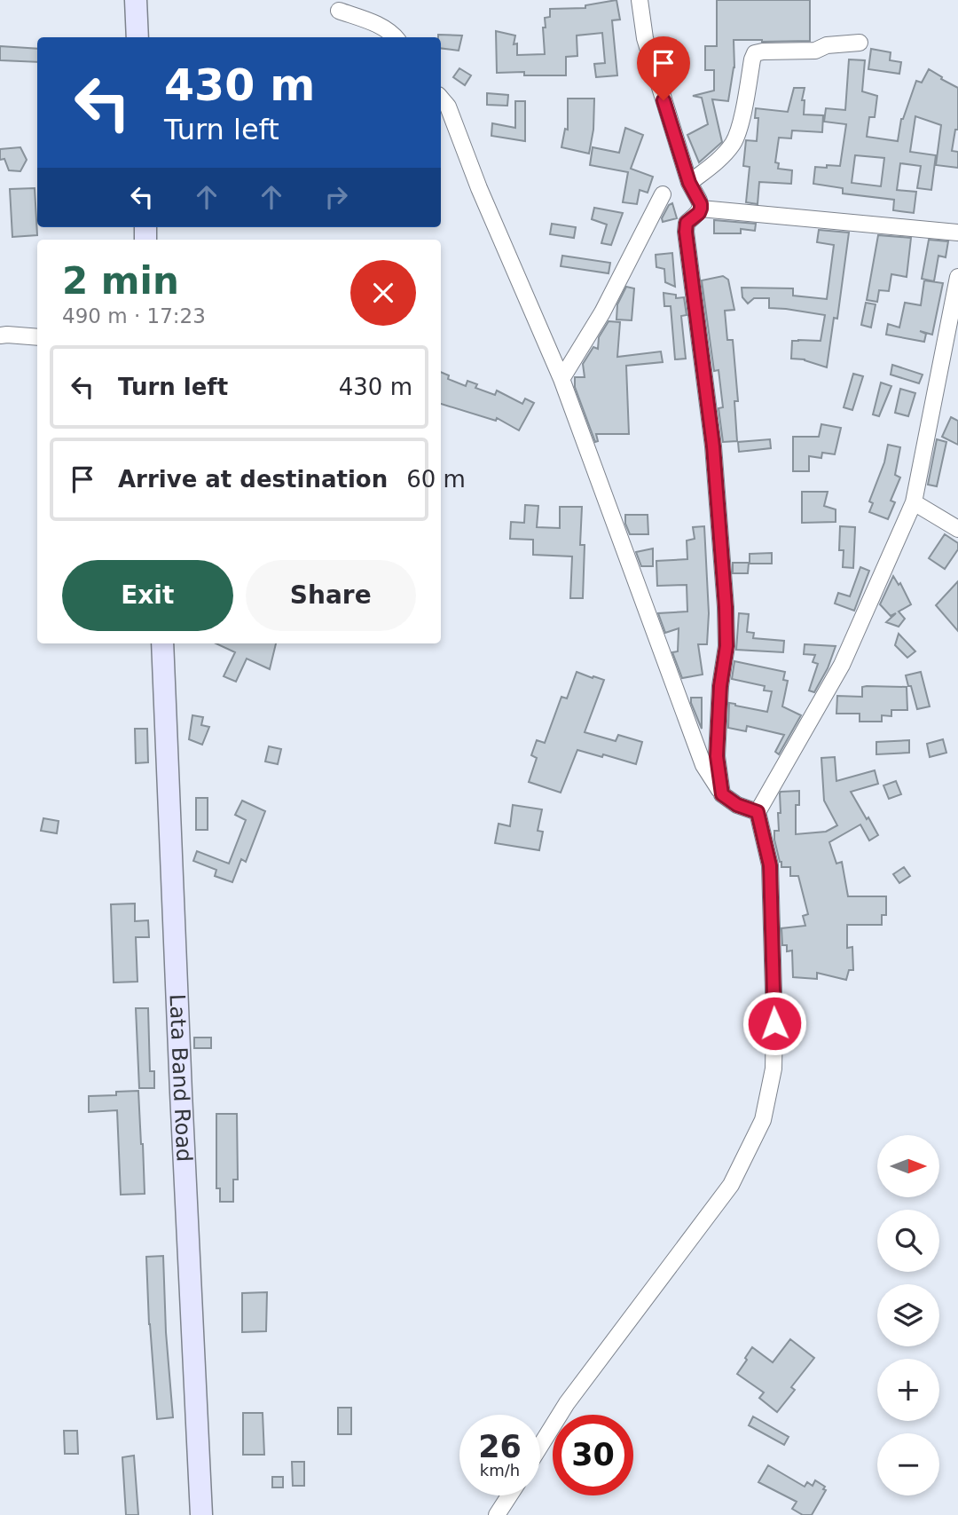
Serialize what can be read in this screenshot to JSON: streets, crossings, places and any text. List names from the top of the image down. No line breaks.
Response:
{"streets":{"main road":["Lata Band Road"]},"north":"right","page":{"turn":["430 m","Turn left"],"heading":["2 min","490 m · 17:23"],"list":[{"name":"Turn left","value":"430 m"},{"name":"Arrive at destination","value":"60 m"}],"buttons":["Exit","Share"],"map_buttons":["+","−"],"speed":"26 km/h","limit":"30"}}
